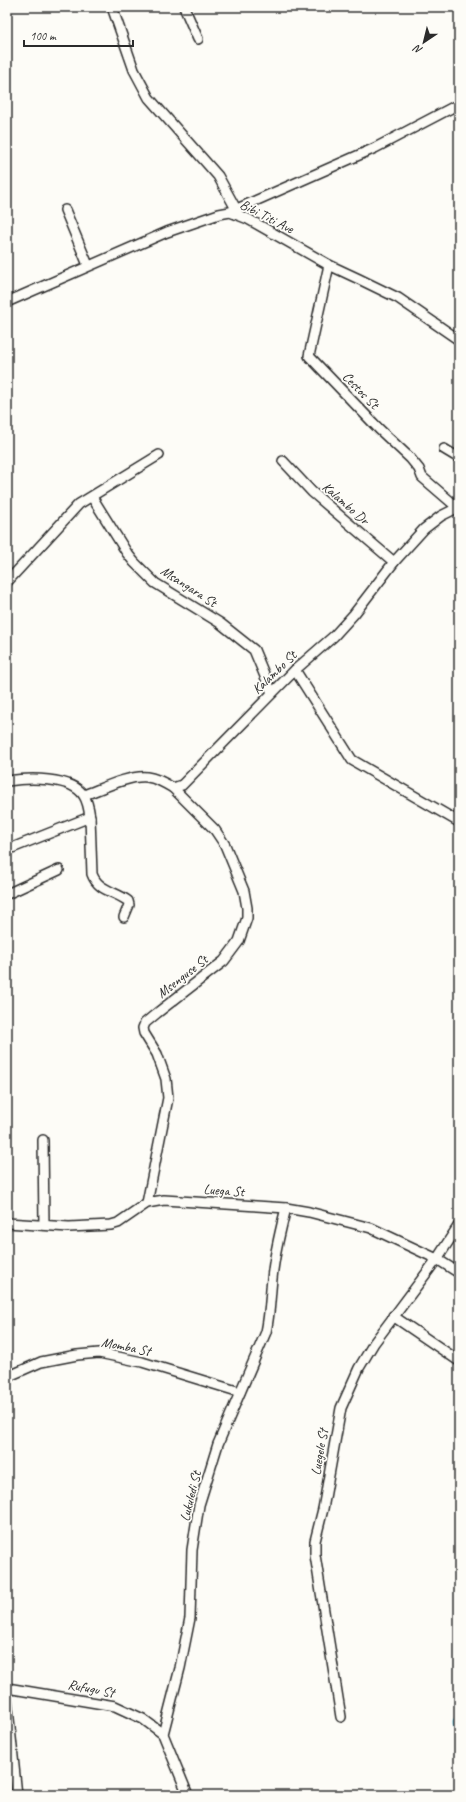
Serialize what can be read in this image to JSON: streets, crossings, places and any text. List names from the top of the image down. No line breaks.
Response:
{"streets":{"street":["Bibi Titi Ave","Cestos St","Kalambo Dr","Msangara St","Kalambo St","Msenguse St","Luega St","Momba St","Luegele St","Lukuledi St","Rufugu St"]},"crossings":[["Bibi Titi Ave","Cestos St"],["Cestos St","Kalambo St"],["Kalambo Dr","Kalambo St"],["Msangara St","Kalambo St"],["Kalambo St","Msenguse St"],["Msenguse St","Luega St"],["Luega St","Luegele St"],["Luega St","Lukuledi St"],["Momba St","Lukuledi St"],["Lukuledi St","Rufugu St"]],"scale_bar":"100 m","north":"bottom left"}
